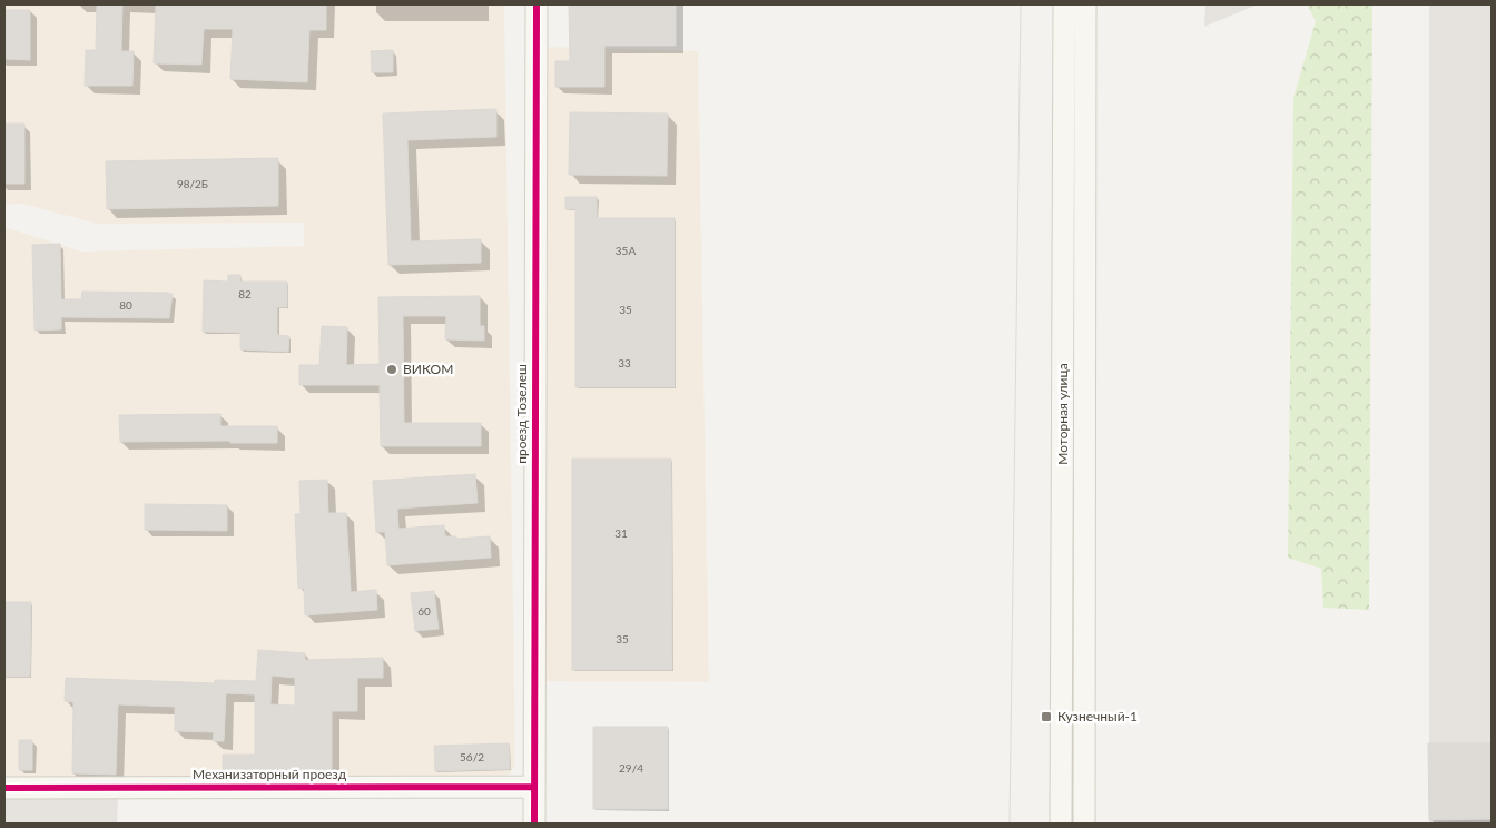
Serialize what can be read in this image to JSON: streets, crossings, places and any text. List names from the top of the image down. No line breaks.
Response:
{"streets":{"main road":["проезд Тозелеш","Моторная улица","Механизаторный проезд"]},"crossings":[["проезд Тозелеш","Механизаторный проезд"]],"places":{"other":["ВИКОМ"],"transit":["Кузнечный-1"]},"house_numbers":["98/2Б","35А","82","80","35","33","31","60","35","56/2","29/4"]}
